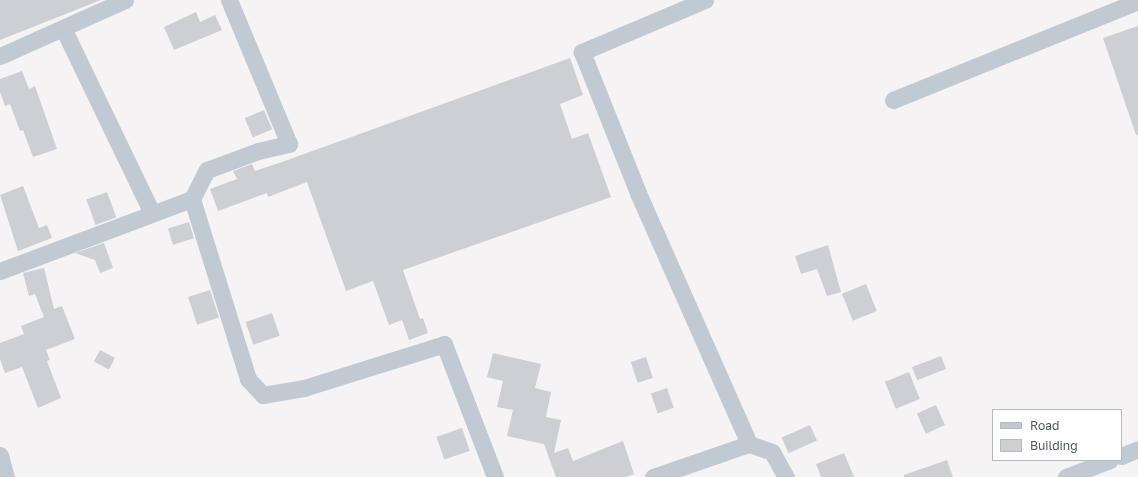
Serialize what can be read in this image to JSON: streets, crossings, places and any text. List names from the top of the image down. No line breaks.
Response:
{"legend":["Road","Building"]}
